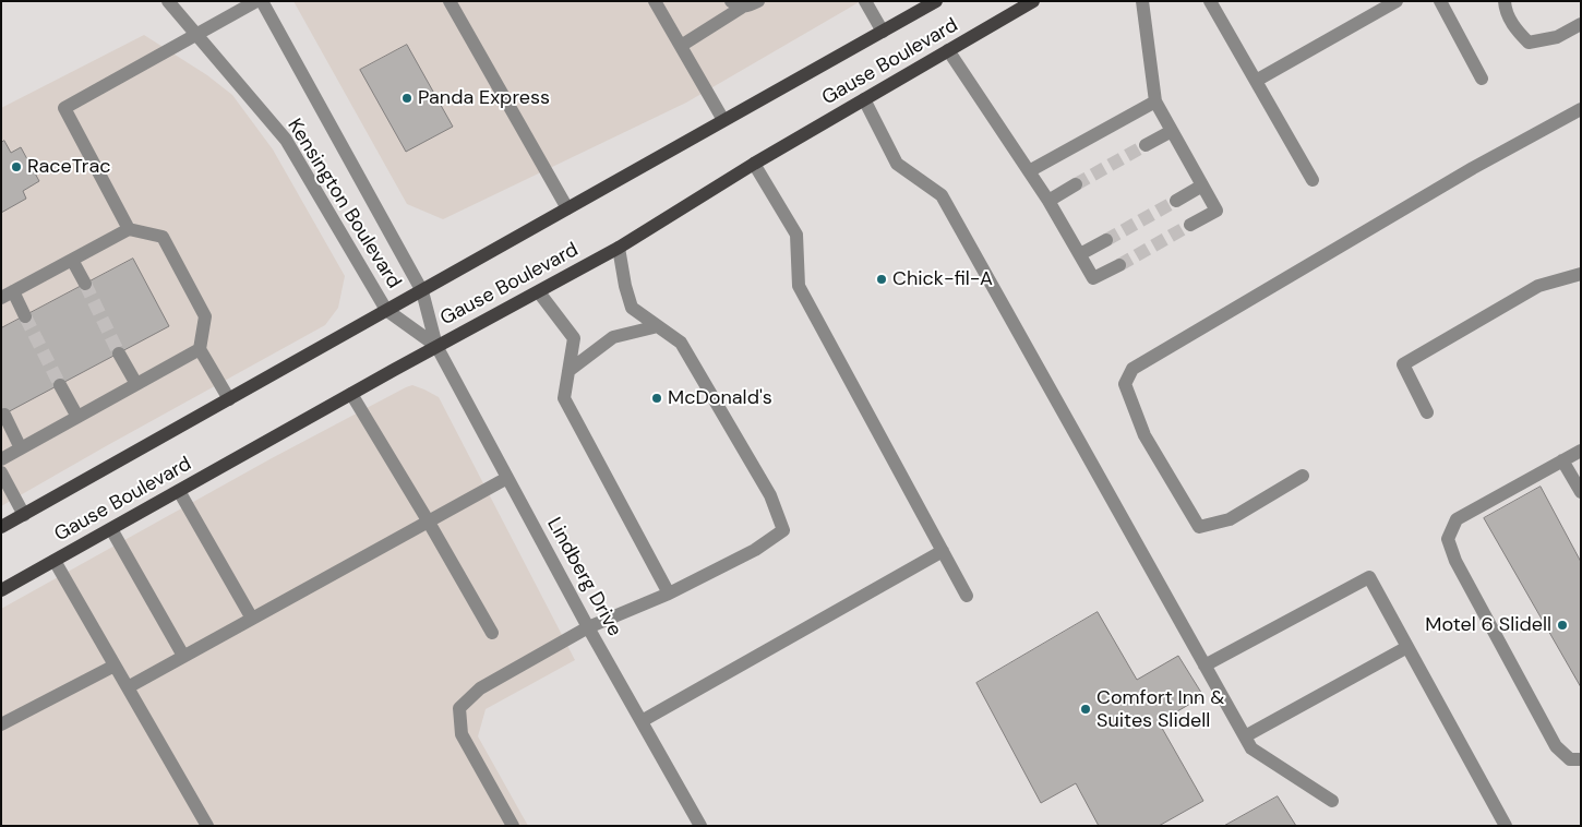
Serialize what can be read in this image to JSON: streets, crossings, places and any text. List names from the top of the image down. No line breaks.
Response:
{"streets":{"main road":["Gause Boulevard"],"street":["Kensington Boulevard","Lindberg Drive"]},"crossings":[["Gause Boulevard","Kensington Boulevard"],["Gause Boulevard","Lindberg Drive"],["Kensington Boulevard","Lindberg Drive"]],"places":["Panda Express","RaceTrac","Chick-fil-A","McDonald's","Motel 6 Slidell","Comfort Inn & Suites Slidell"]}
